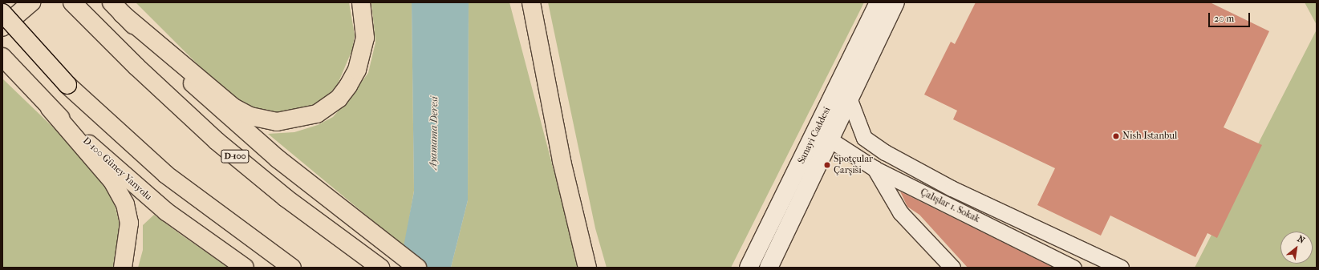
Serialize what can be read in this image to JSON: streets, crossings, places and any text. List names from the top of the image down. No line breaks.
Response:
{"streets":{"main road":["Sanayi Caddesi","D-100","D-100 Güney Yanyolu"],"street":["Çalışlar 1. Sokak"]},"crossings":[["Sanayi Caddesi","Çalışlar 1. Sokak"]],"water":["Ayamama Deresi"],"places":["Nish Istanbul","Spotçular Çarşisi"],"scale_bar":"20 m","north":"top right"}
